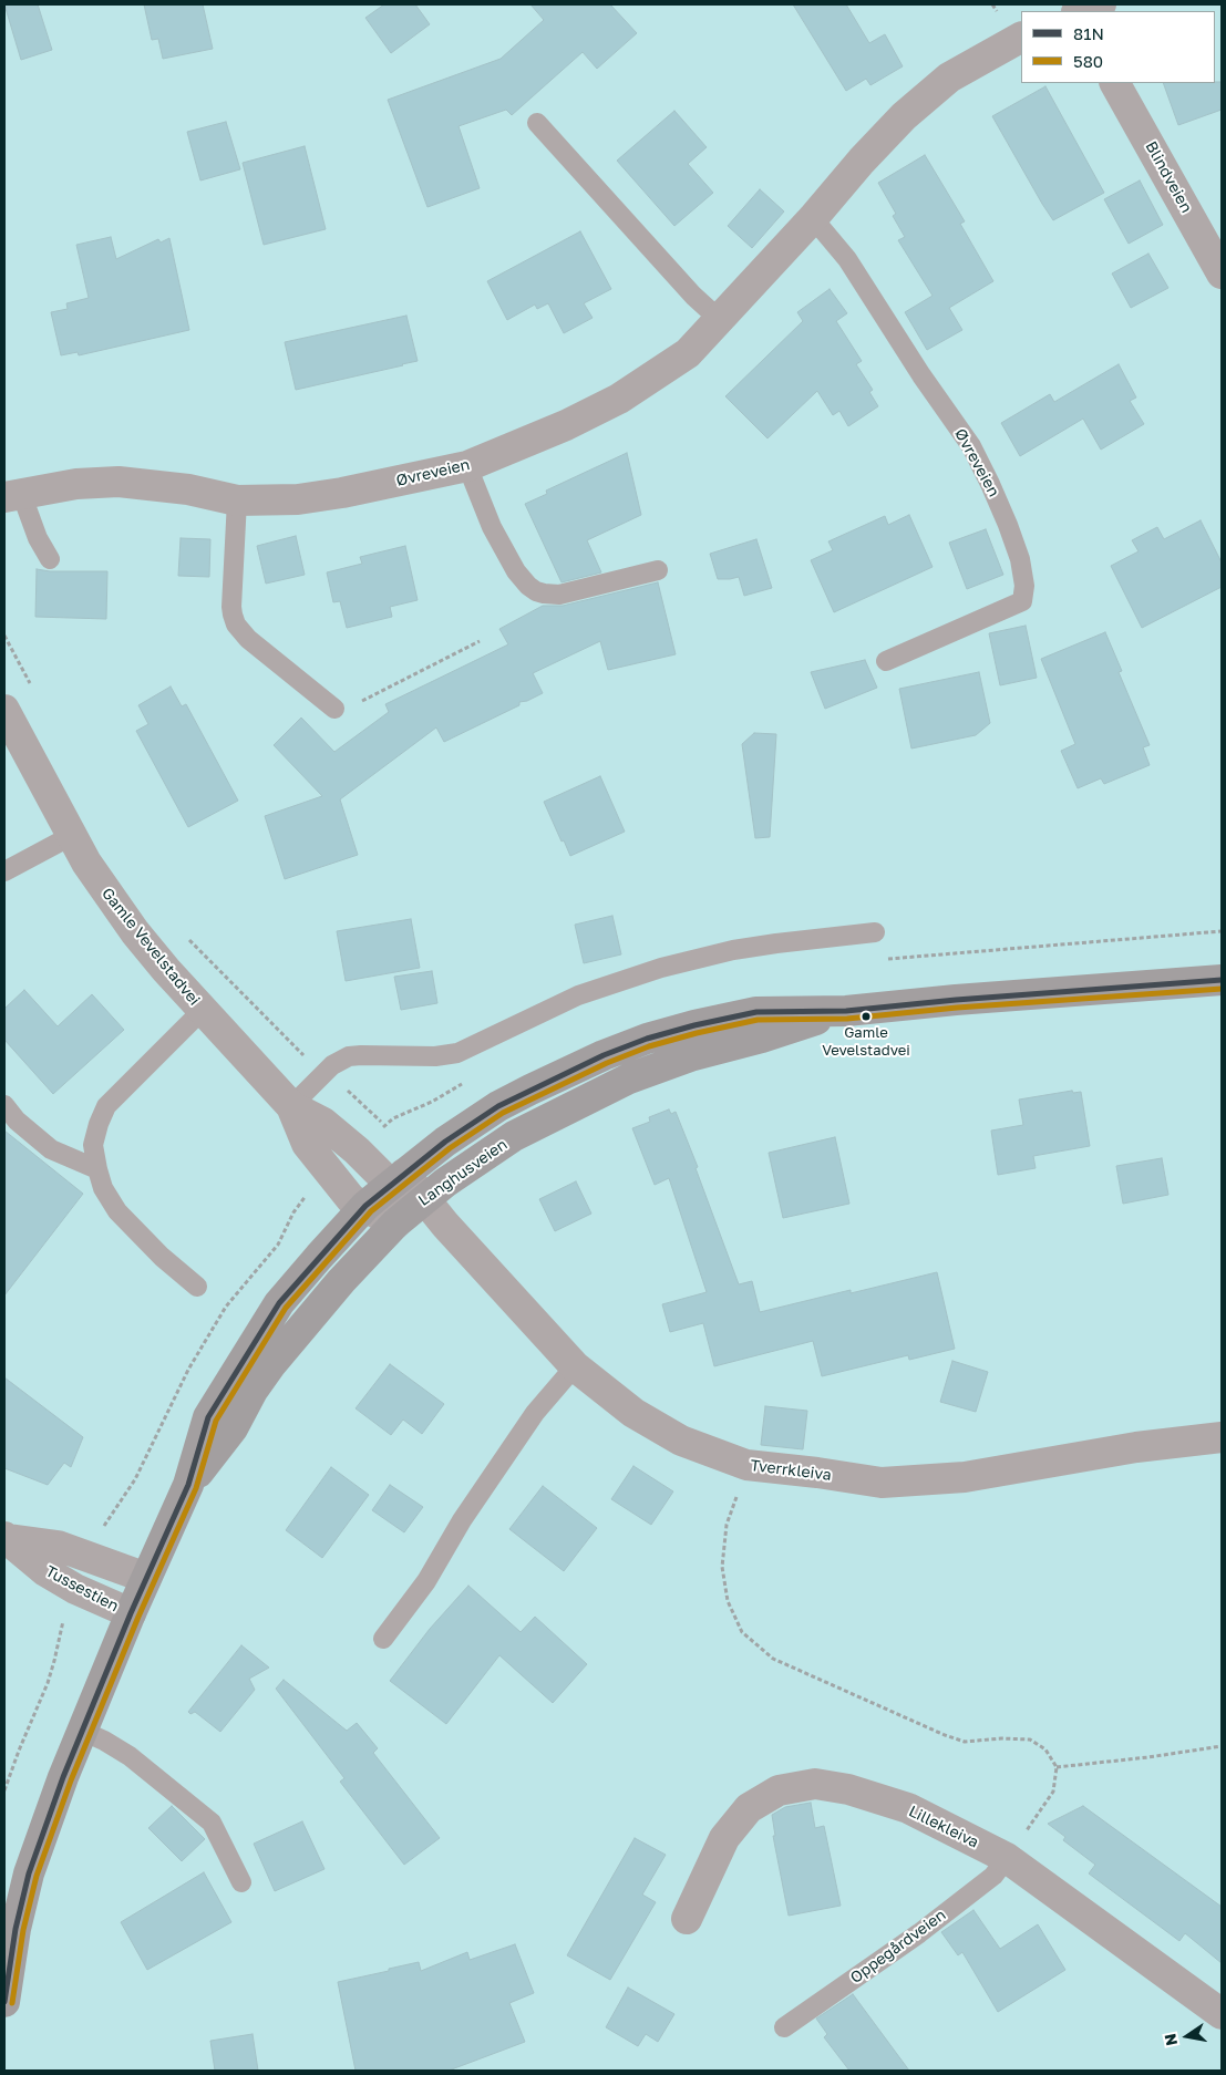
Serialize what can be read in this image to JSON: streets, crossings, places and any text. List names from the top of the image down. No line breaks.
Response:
{"streets":{"main road":["Langhusveien"],"street":["Blindveien","Øvreveien","Gamle Vevelstadvei","Tverrkleiva","Tussestien","Lillekleiva"],"lane":["Oppegårdveien"]},"crossings":[["Gamle Vevelstadvei","Langhusveien"],["Gamle Vevelstadvei","Tverrkleiva"],["Langhusveien","Tverrkleiva"],["Langhusveien","Tussestien"],["Lillekleiva","Oppegårdveien"]],"places":["Gamle Vevelstadvei"],"lines":["transit line 81N","transit line 580"],"legend":["81N","580"],"north":"left"}
